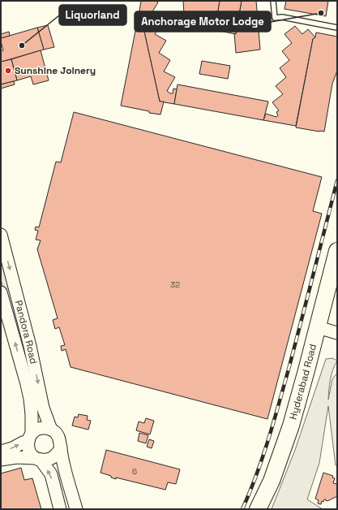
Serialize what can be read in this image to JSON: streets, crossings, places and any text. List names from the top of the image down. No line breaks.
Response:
{"streets":{"highway":["Hyderabad Road"],"main road":["Pandora Road"]},"places":["Anchorage Motor Lodge","Liquorland","Sunshine Joinery"],"house_numbers":["32","6"]}
